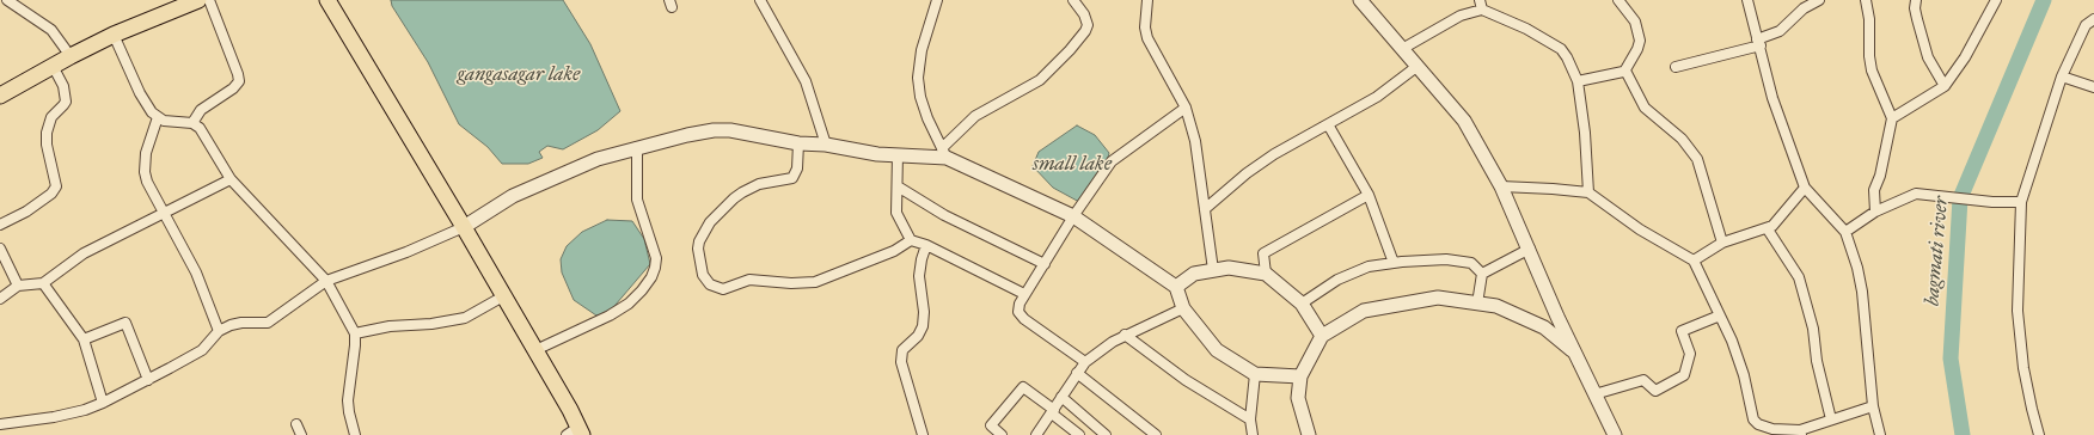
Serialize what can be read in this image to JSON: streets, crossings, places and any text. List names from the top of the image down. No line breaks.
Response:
{"water":["gangasagar lake","small lake","bagmati river"]}
